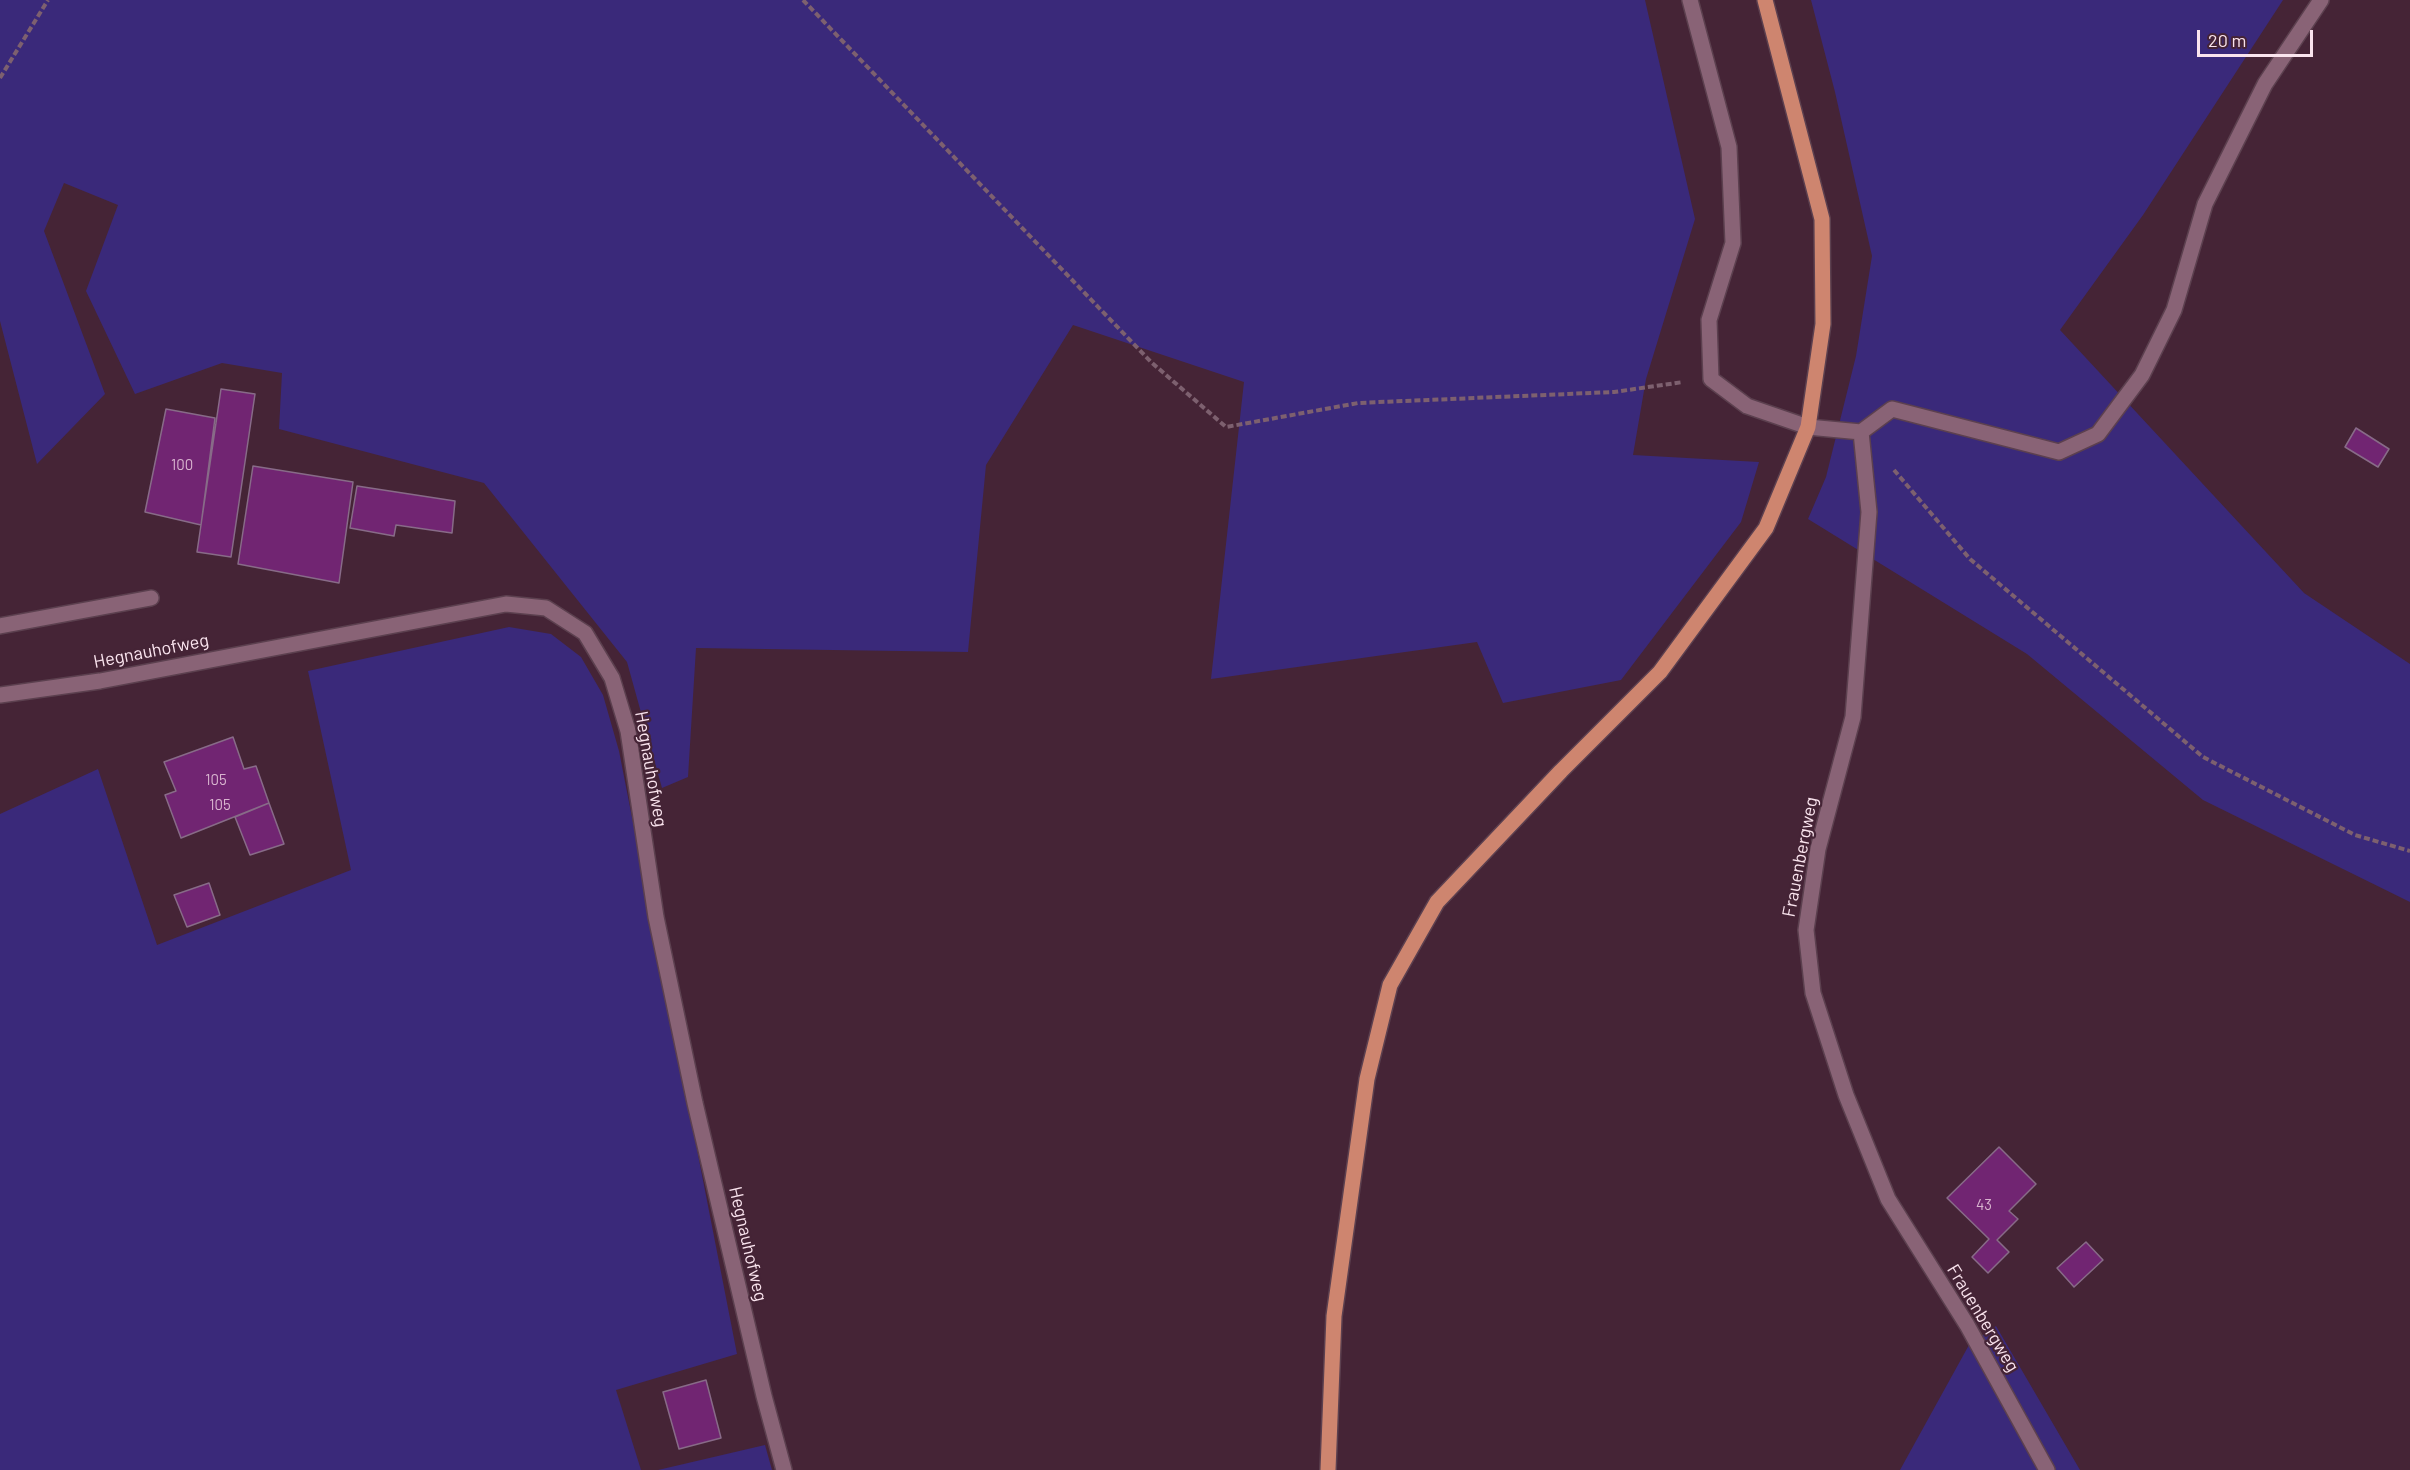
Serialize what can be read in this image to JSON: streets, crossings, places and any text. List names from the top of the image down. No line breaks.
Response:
{"streets":{"street":["Hegnauhofweg","Frauenbergweg"]},"house_numbers":["100","105","105","43"],"scale_bar":"20 m"}
